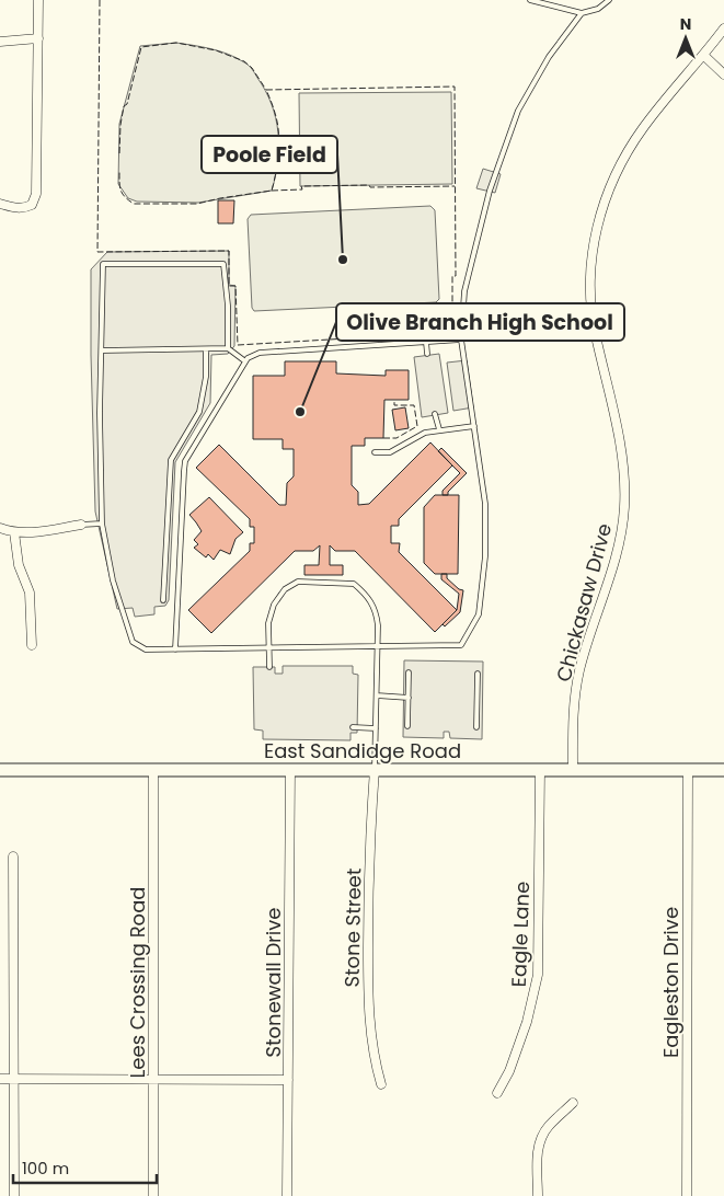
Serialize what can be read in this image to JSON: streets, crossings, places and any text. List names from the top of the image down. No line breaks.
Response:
{"streets":{"street":["Chickasaw Drive","East Sandidge Road","Stone Street","Eagle Lane","Lees Crossing Road","Stonewall Drive","Eagleston Drive"]},"crossings":[["Chickasaw Drive","East Sandidge Road"],["East Sandidge Road","Stone Street"],["East Sandidge Road","Eagle Lane"],["East Sandidge Road","Lees Crossing Road"],["East Sandidge Road","Stonewall Drive"],["East Sandidge Road","Eagleston Drive"]],"places":["Poole Field","Olive Branch High School"],"scale_bar":"100 m","north":"top"}
